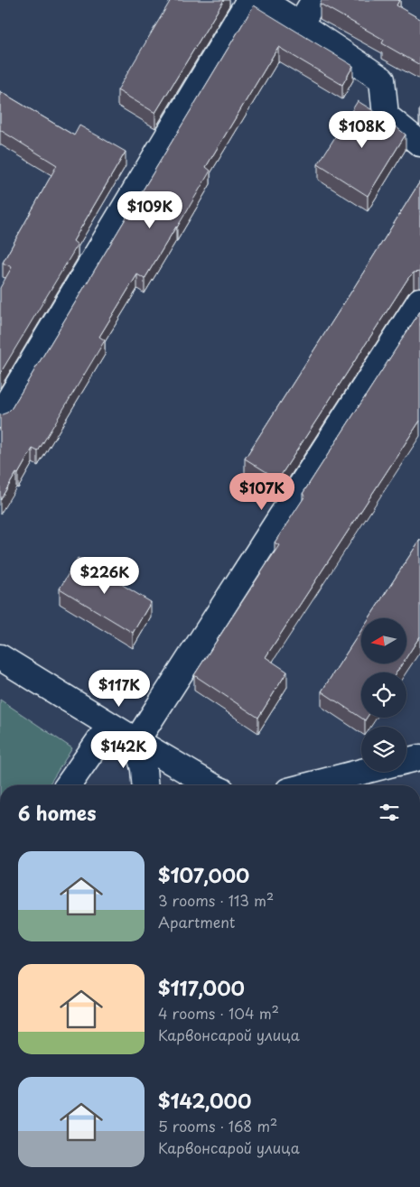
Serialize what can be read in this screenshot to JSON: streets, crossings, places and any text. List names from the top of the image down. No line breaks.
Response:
{"north":"left","page":{"price":["$108K","$109K","$107K","$226K","$117K","$142K"],"heading":"6 homes","list":[{"name":"$107,000","note":"3 rooms · 113 m² · Apartment"},{"name":"$117,000","note":"4 rooms · 104 m² · Карвонсарой улица"},{"name":"$142,000","note":"5 rooms · 168 m² · Карвонсарой улица"}]}}
